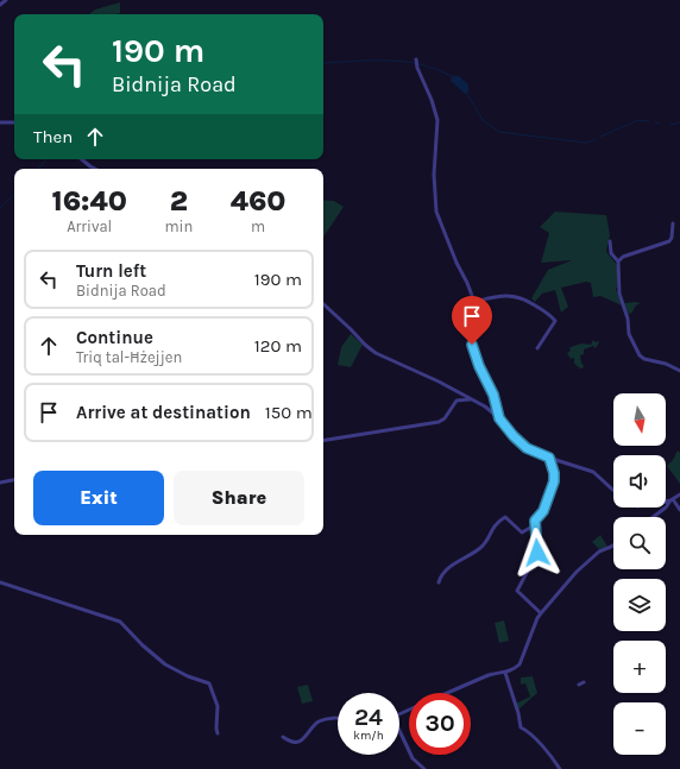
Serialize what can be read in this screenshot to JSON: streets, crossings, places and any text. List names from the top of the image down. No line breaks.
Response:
{"north":"bottom","page":{"turn":["190 m","Bidnija Road"],"then":"Then","eta":["16:40","Arrival","2","min","460","m"],"list":[{"name":"Turn left","note":"Bidnija Road","value":"190 m"},{"name":"Continue","note":"Triq tal-Ħżejjen","value":"120 m"},{"name":"Arrive at destination","value":"150 m"}],"map_buttons":["+","−"],"buttons":["Exit","Share"],"speed":"24 km/h","limit":"30"}}
